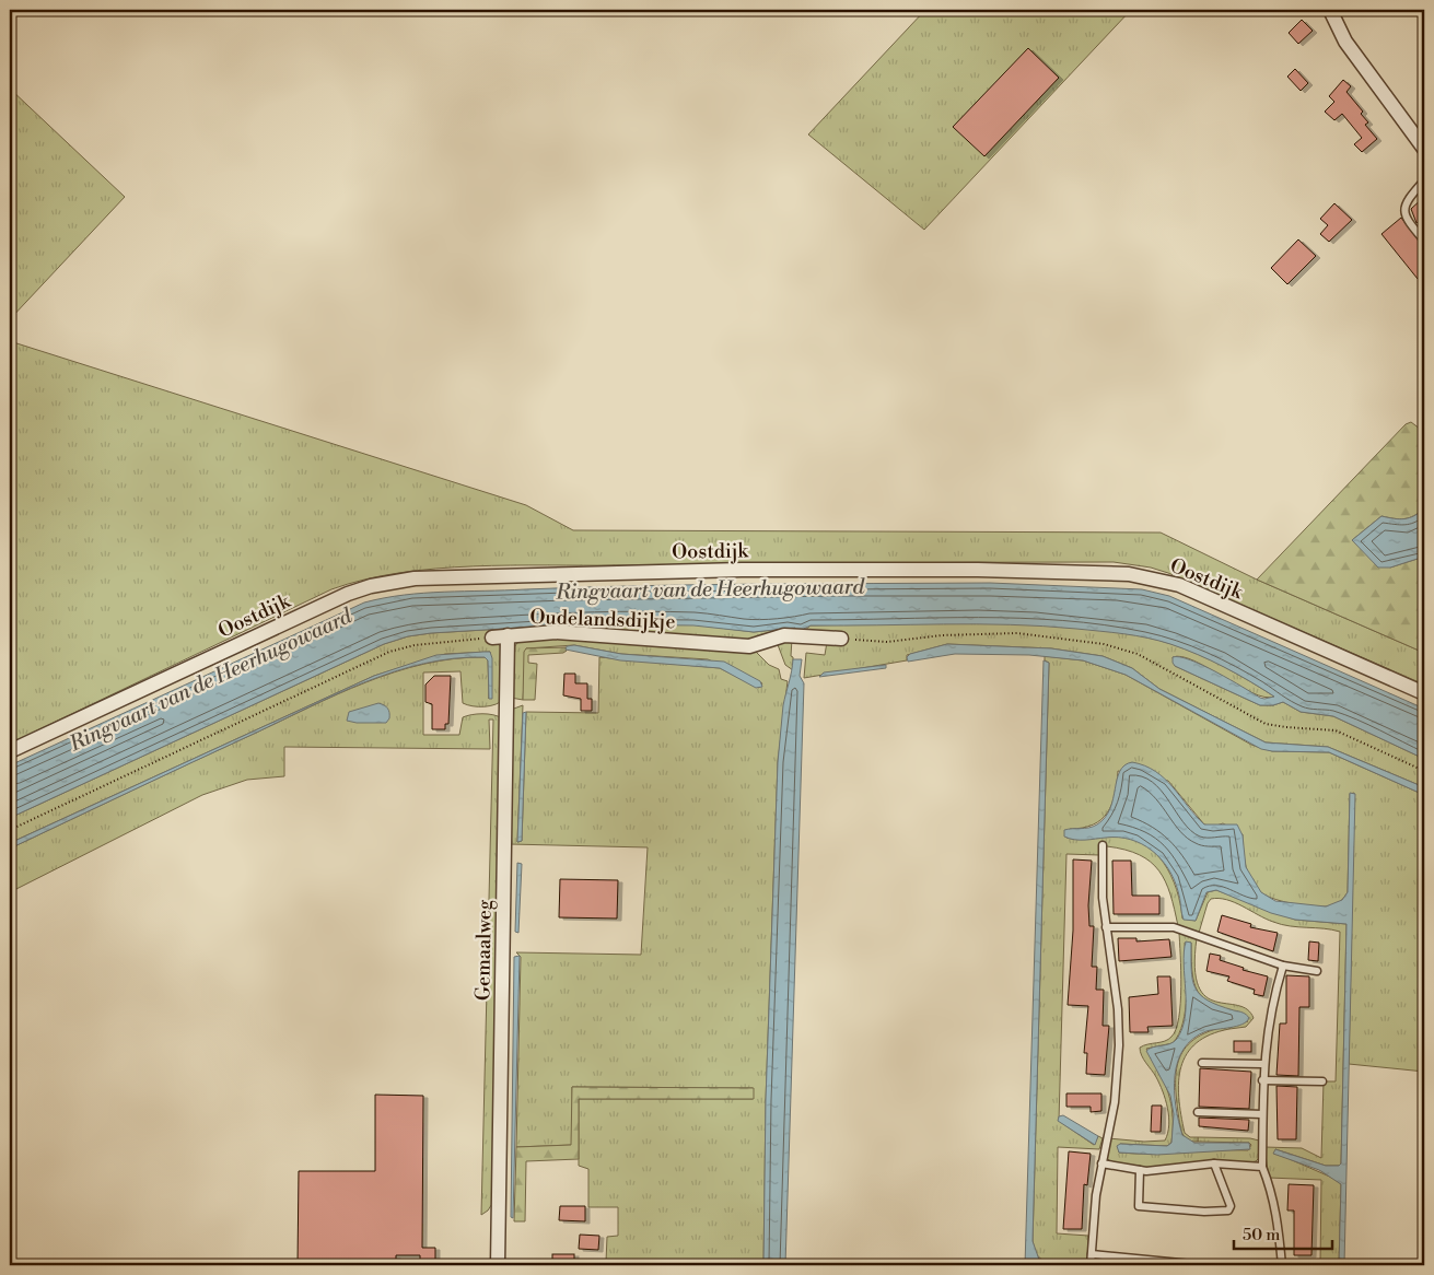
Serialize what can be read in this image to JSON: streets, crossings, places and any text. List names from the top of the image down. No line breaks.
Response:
{"streets":{"street":["Oostdijk","Oudelandsdijkje","Gemaalweg"]},"crossings":[["Oudelandsdijkje","Gemaalweg"]],"water":["Ringvaart van de Heerhugowaard"],"scale_bar":"50 m"}
